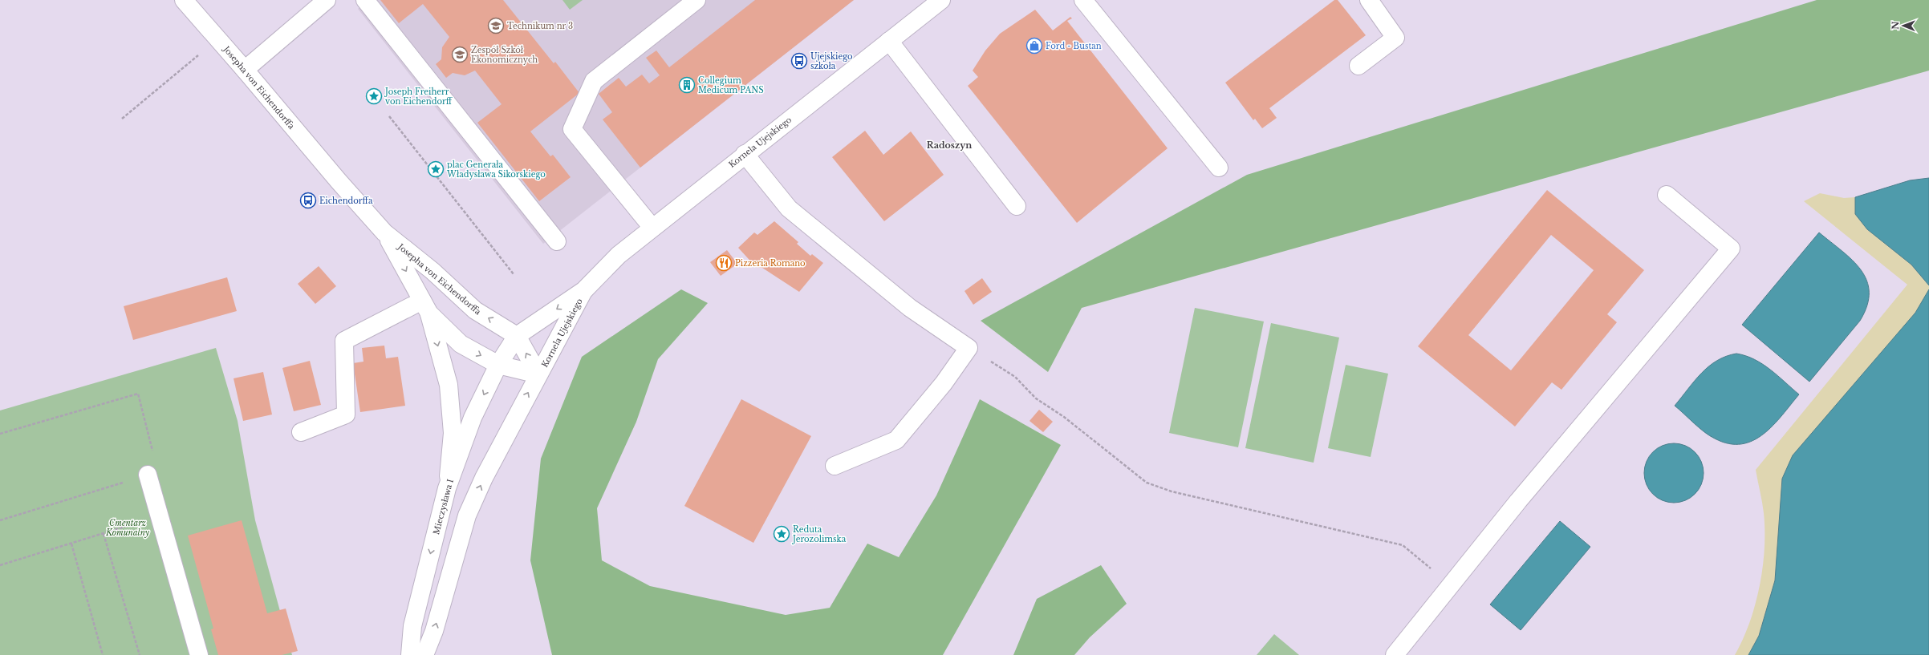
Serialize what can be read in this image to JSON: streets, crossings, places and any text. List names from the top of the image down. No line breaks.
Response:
{"streets":{"street":["Josepha von Eichendorffa","Kornela Ujejskiego","Mieczysława I"]},"crossings":[["Josepha von Eichendorffa","Kornela Ujejskiego"],["Josepha von Eichendorffa","Mieczysława I"],["Kornela Ujejskiego","Mieczysława I"]],"districts":["Radoszyn"],"parks":["Cmentarz Komunalny"],"places":{"school or university":["Technikum nr 3","Zespół Szkół Ekonomicznych"],"shop":["Ford - Bustan"],"bus stop":["Ujejskiego szkoła","Eichendorffa"],"building":["Collegium Medicum PANS"],"place":["Joseph Freiherr von Eichendorff","plac Generała Władysława Sikorskiego","Reduta Jerozolimska"],"restaurant":["Pizzeria Romano"]},"north":"left"}
